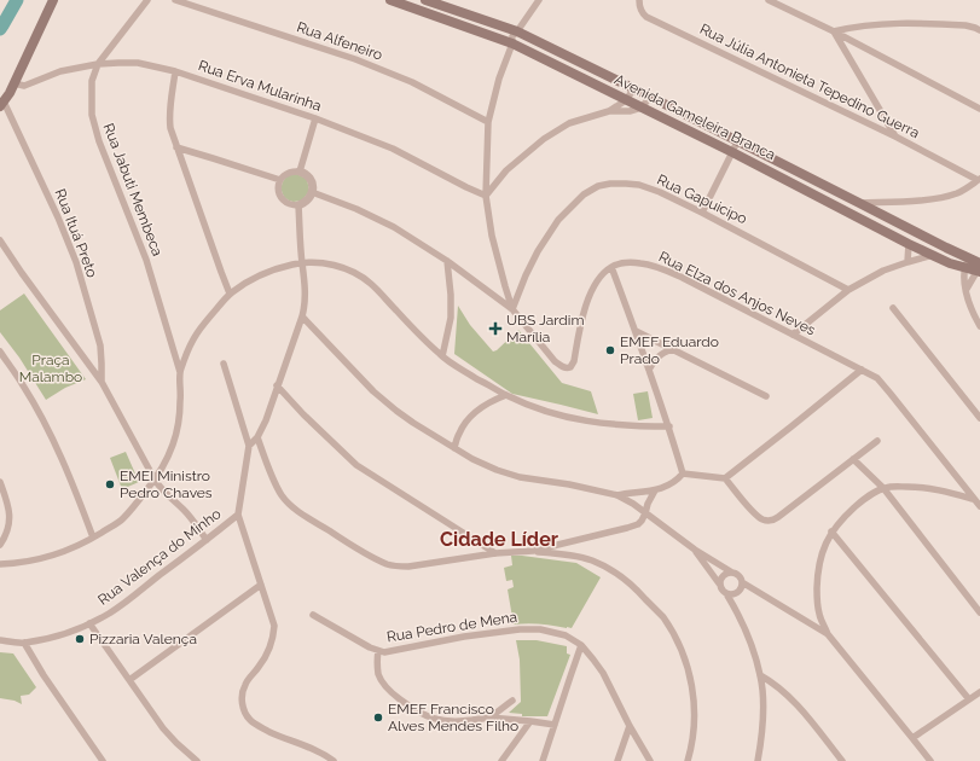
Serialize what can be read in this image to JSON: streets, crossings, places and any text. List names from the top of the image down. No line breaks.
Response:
{"streets":{"main road":["Avenida Gameleira Branca"],"street":["Rua Alfeneiro","Rua Júlia Antonieta Tepedino Guerra","Rua Erva Mularinha","Rua Jabuti Membeca","Rua Gapuicipo","Rua Ituá Preto","Rua Elza dos Anjos Neves","Rua Valença do Minho","Rua Pedro de Mena"]},"crossings":[["Rua Erva Mularinha","Rua Jabuti Membeca"]],"districts":["Cidade Líder"],"parks":["Praça Malambo"],"places":{"health":["UBS Jardim Marília"],"other":["EMEF Eduardo Prado","EMEI Ministro Pedro Chaves","Pizzaria Valença","EMEF Francisco Alves Mendes Filho"]}}
